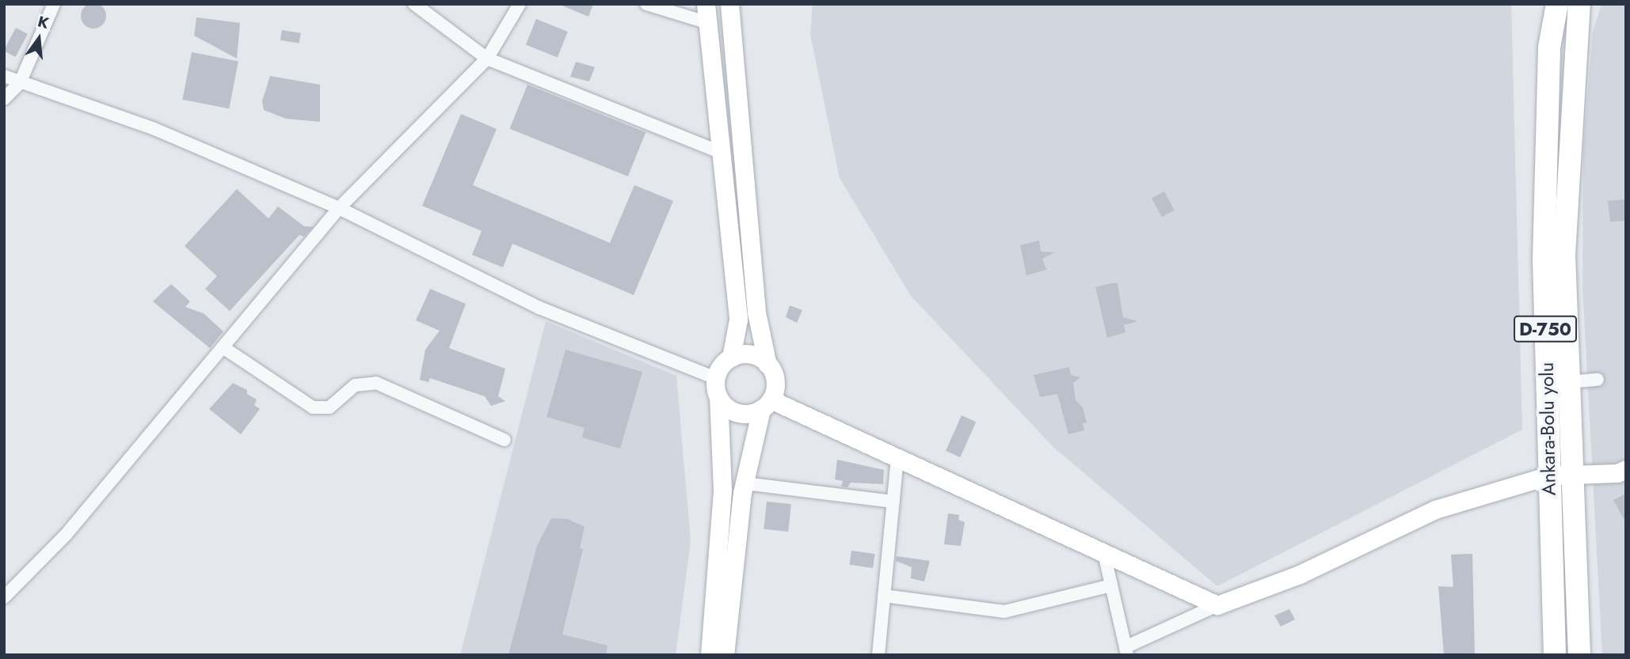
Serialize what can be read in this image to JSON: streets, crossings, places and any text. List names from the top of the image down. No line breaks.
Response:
{"streets":{"highway":["D-750","Ankara-Bolu yolu"]},"north":"top"}
